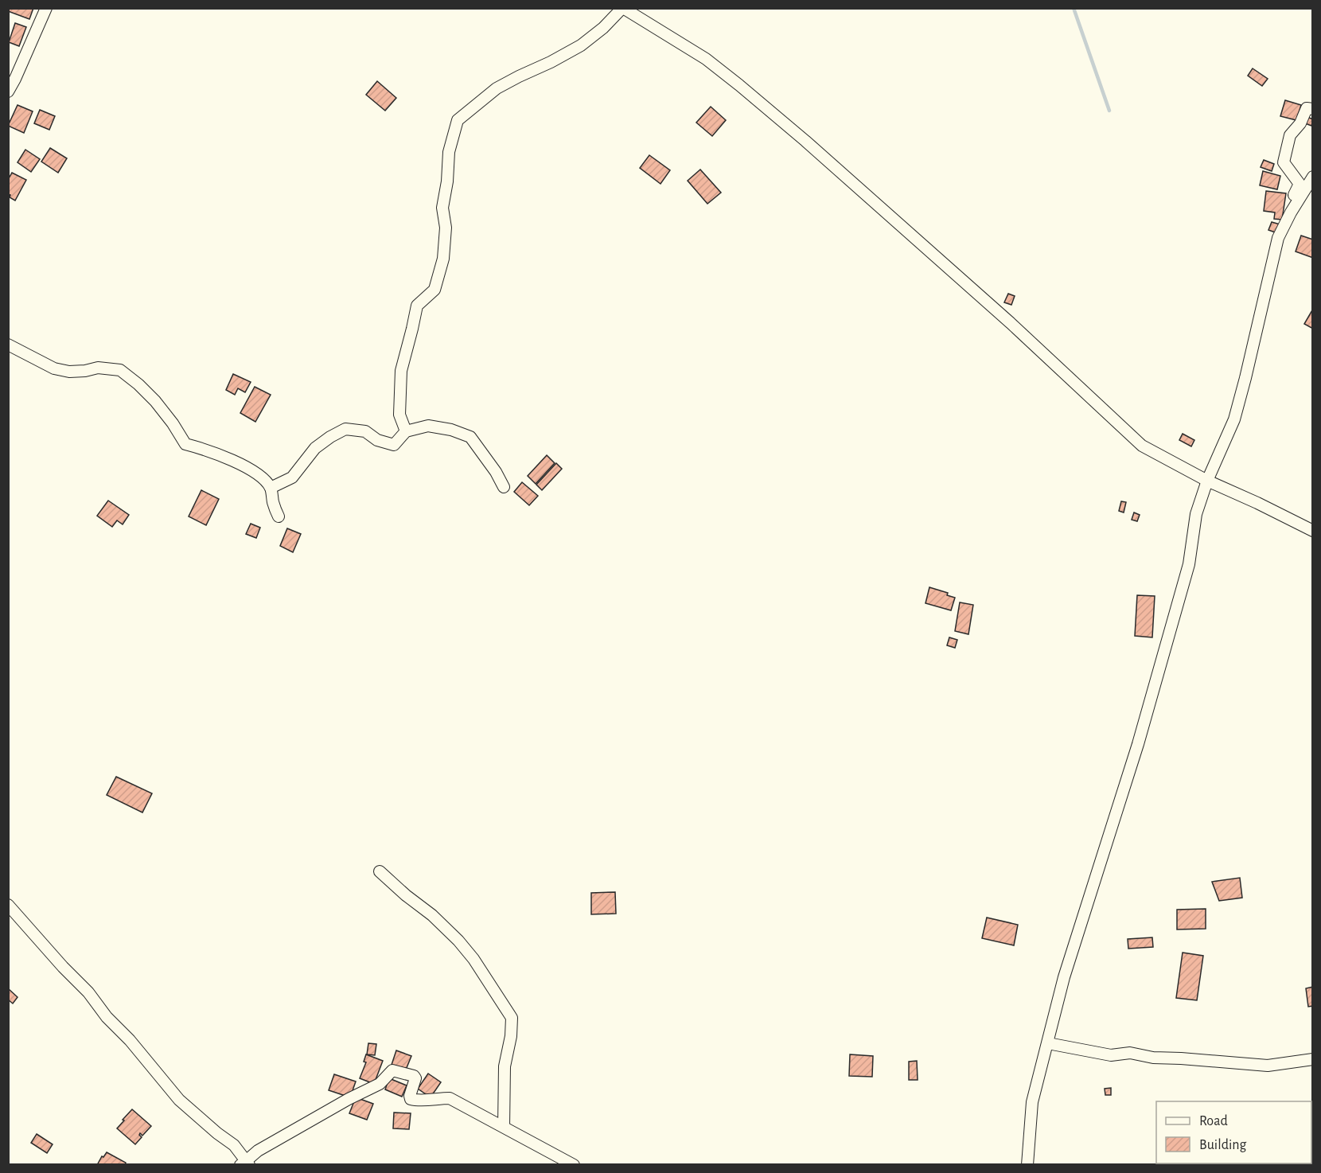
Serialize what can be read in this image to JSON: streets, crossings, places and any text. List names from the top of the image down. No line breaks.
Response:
{"legend":["Road","Building"]}
